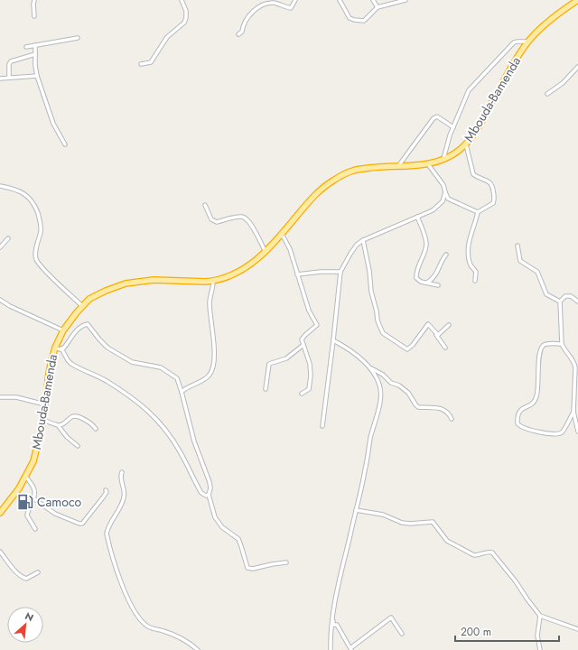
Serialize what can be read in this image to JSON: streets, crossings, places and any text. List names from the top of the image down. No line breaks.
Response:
{"streets":{"highway":["Mbouda-Bamenda"]},"places":{"fuel station":["Camoco"]},"scale_bar":"200 m","north":"top right"}
